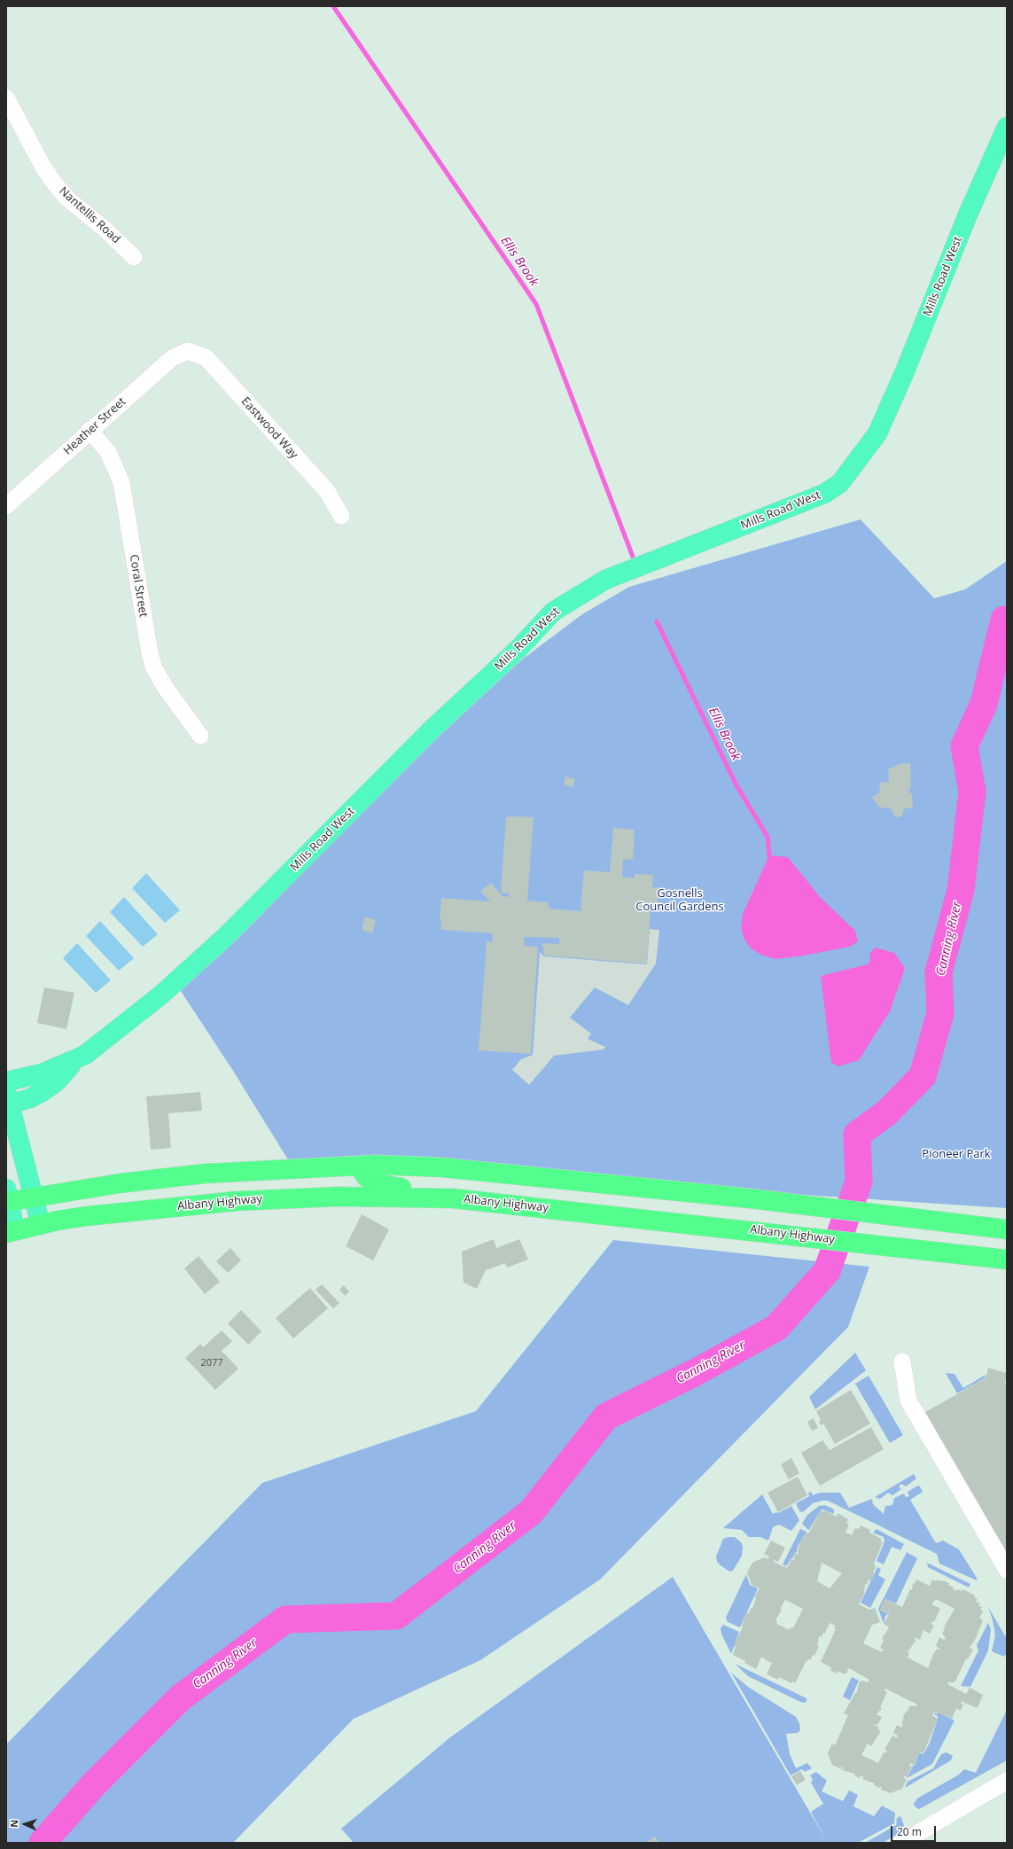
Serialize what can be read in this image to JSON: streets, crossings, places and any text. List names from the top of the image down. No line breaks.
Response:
{"streets":{"highway":["Albany Highway"],"main road":["Mills Road West"],"street":["Nantellis Road","Heather Street","Eastwood Way","Coral Street"]},"crossings":[["Heather Street","Eastwood Way"],["Heather Street","Coral Street"]],"water":["Ellis Brook","Canning River"],"parks":["Gosnells Council Gardens","Pioneer Park"],"house_numbers":["2077"],"scale_bar":"20 m","north":"left"}
